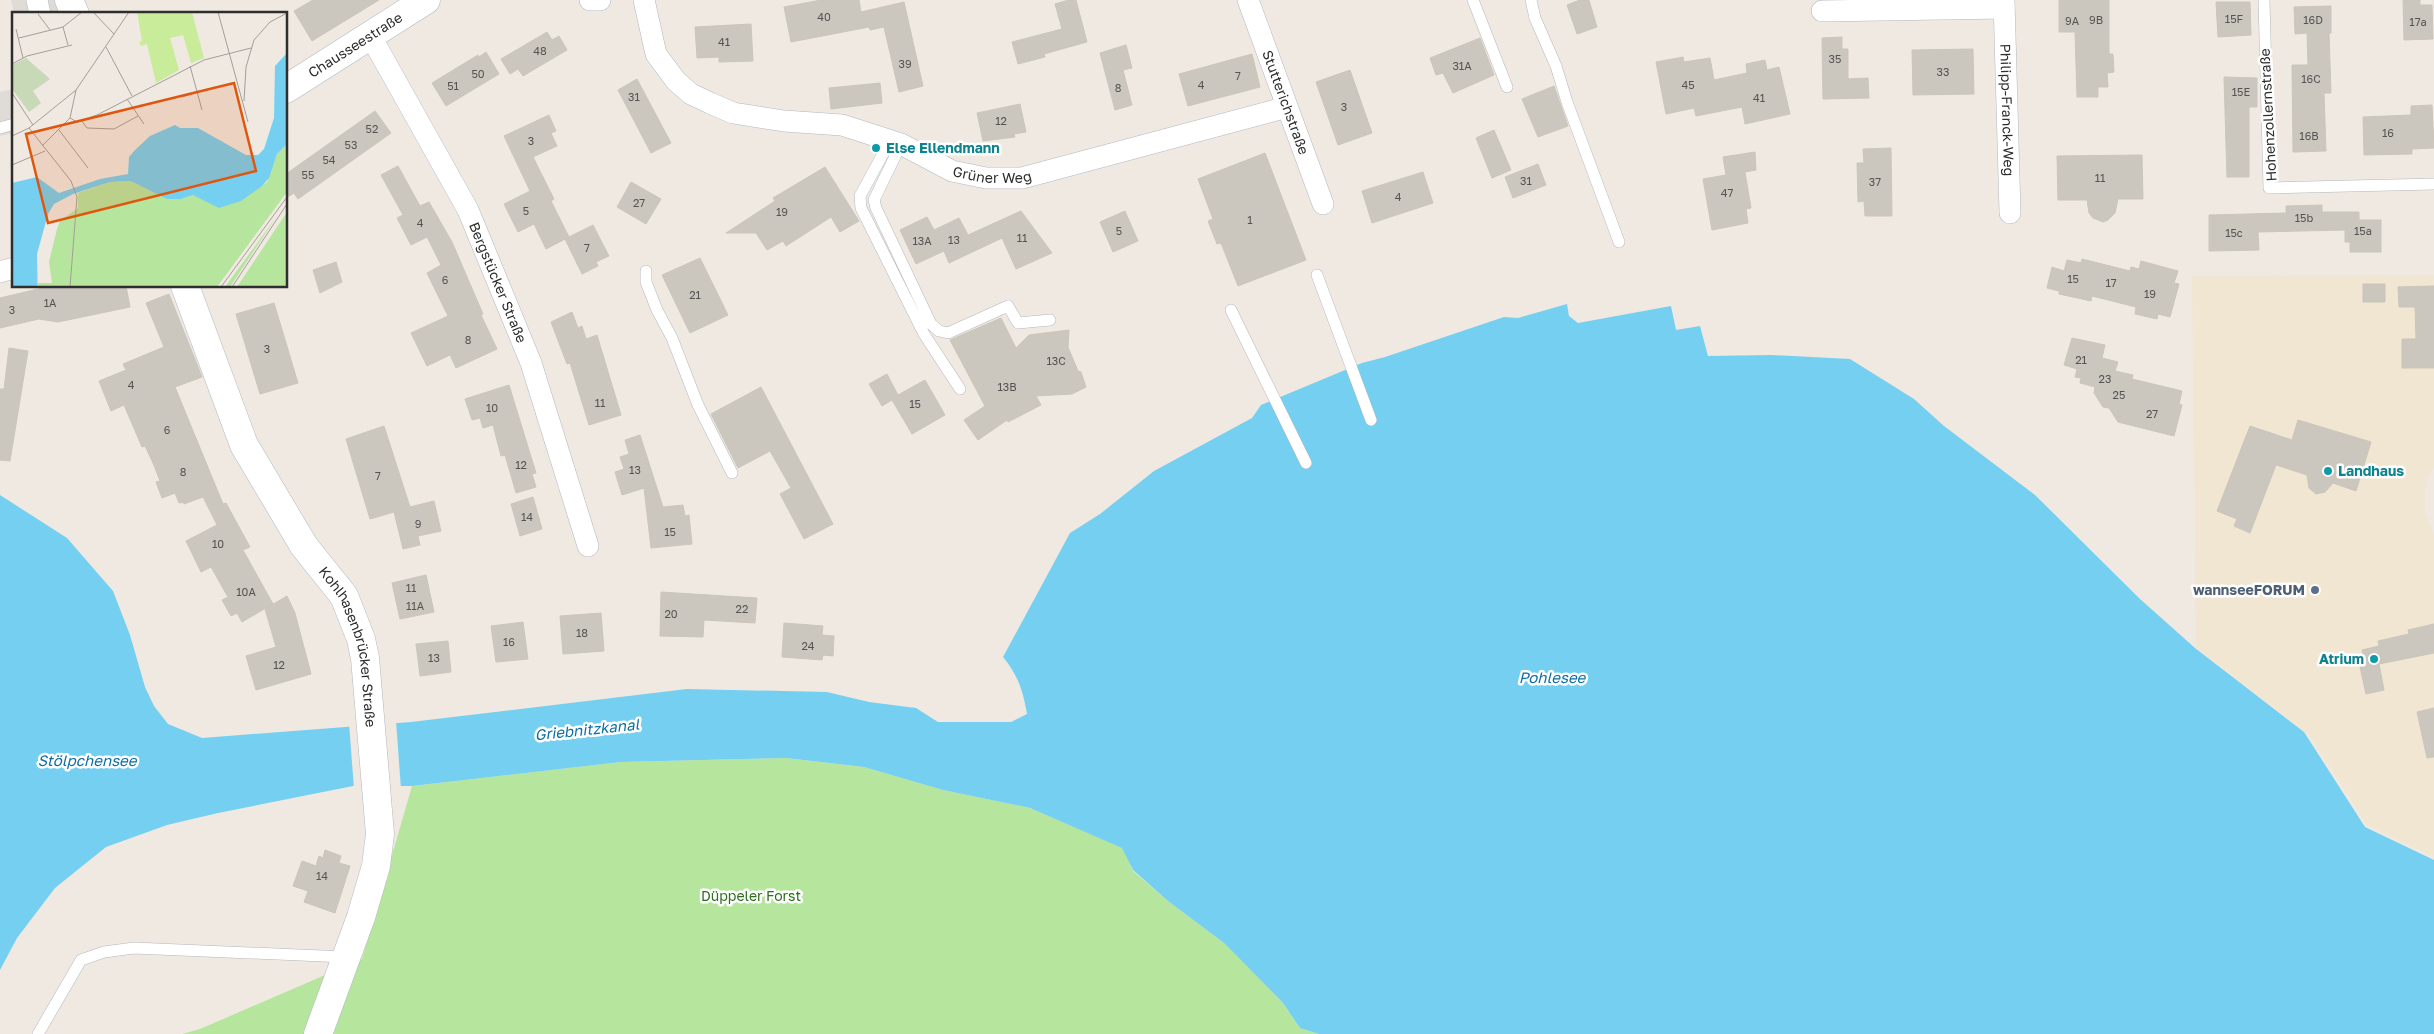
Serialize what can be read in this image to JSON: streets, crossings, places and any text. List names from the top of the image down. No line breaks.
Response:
{"streets":{"street":["Chausseestraße","Stutterichstraße","Philipp-Franck-Weg","Grüner Weg","Bergstücker Straße","Kohlhasenbrücker Straße"],"lane":["Hohenzollernstraße"]},"crossings":[["Chausseestraße","Bergstücker Straße"],["Stutterichstraße","Grüner Weg"]],"water":["Pohlesee","Griebnitzkanal","Stölpchensee"],"parks":["Düppeler Forst"],"places":["Else Ellendmann","Landhaus","wannseeFORUM","Atrium"],"house_numbers":["40","15F","9B","16D","9A","17a","41","48","35","39","31A","33","50","7","16C","4","45","51","8","15E","31","41","3","12","52","16","16B","3","53","54","55","11","31","37","47","4","27","5","19","15b","1","4","5","15a","15c","11","13","13A","7","15","6","17","19","21","1A","3","8","3","21","13C","23","4","13B","25","11","15","10","27","6","12","13","8","7","14","9","15","10","11","10A","11A","22","20","18","16","24","13","12","14"]}
